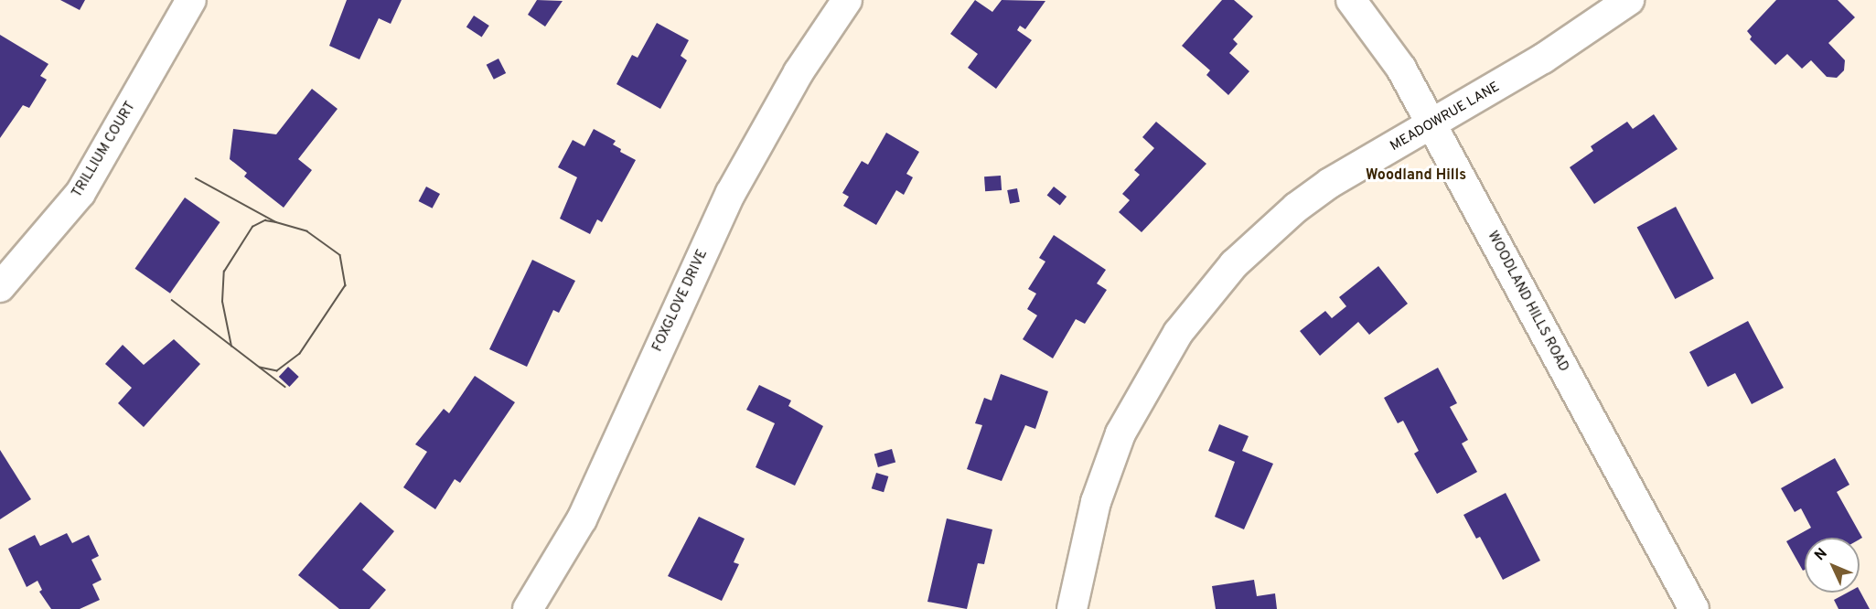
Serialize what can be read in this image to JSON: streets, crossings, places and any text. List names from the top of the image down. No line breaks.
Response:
{"streets":{"street":["MEADOWRUE LANE","TRILLIUM COURT","FOXGLOVE DRIVE","WOODLAND HILLS ROAD"]},"crossings":[["MEADOWRUE LANE","WOODLAND HILLS ROAD"]],"districts":["Woodland Hills"],"north":"top left"}
